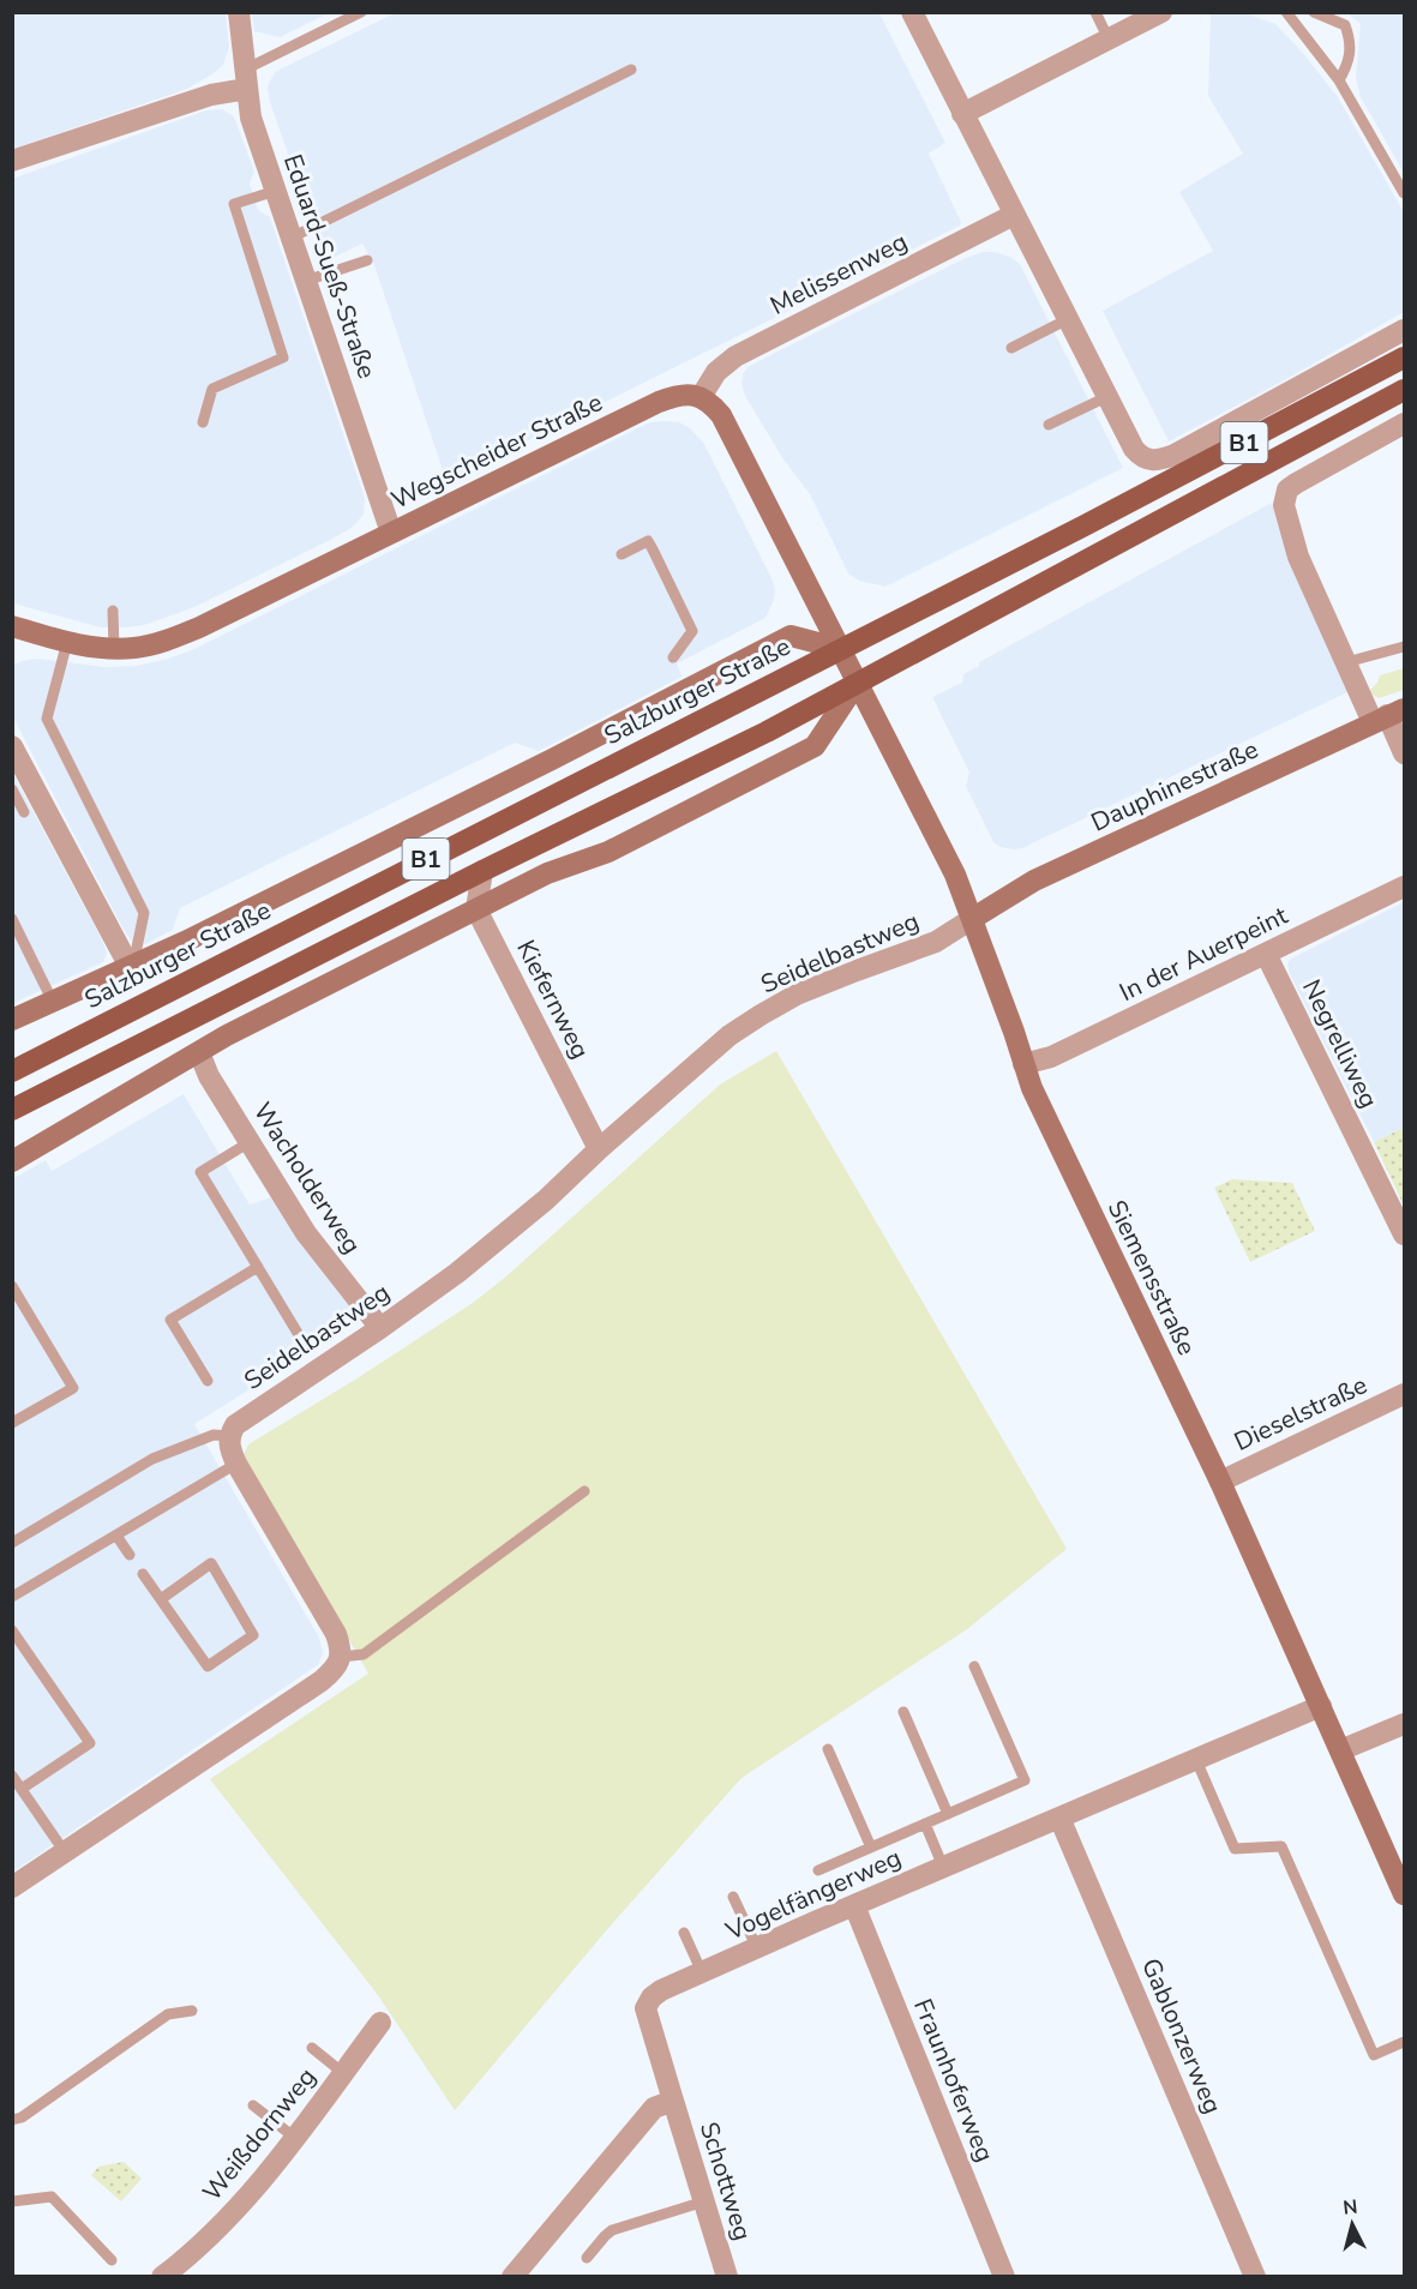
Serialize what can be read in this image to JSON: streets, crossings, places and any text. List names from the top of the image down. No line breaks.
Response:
{"streets":{"main road":["B1","Salzburger Straße"],"street":["Eduard-Sueß-Straße","Melissenweg","Wegscheider Straße","Dauphinestraße","Seidelbastweg","In der Auerpeint","Kiefernweg","Negrelliweg","Wacholderweg","Siemensstraße","Dieselstraße","Vogelfängerweg","Gablonzerweg","Fraunhoferweg","Weißdornweg","Schottweg"]},"crossings":[["Eduard-Sueß-Straße","Wegscheider Straße"],["Melissenweg","Wegscheider Straße"],["B1","Siemensstraße"],["Dauphinestraße","Seidelbastweg"],["Dauphinestraße","Siemensstraße"],["Seidelbastweg","Kiefernweg"],["Seidelbastweg","Wacholderweg"],["Seidelbastweg","Siemensstraße"],["In der Auerpeint","Negrelliweg"],["In der Auerpeint","Siemensstraße"],["Siemensstraße","Dieselstraße"],["Siemensstraße","Vogelfängerweg"],["Vogelfängerweg","Gablonzerweg"],["Vogelfängerweg","Fraunhoferweg"],["Vogelfängerweg","Schottweg"]],"north":"top"}
